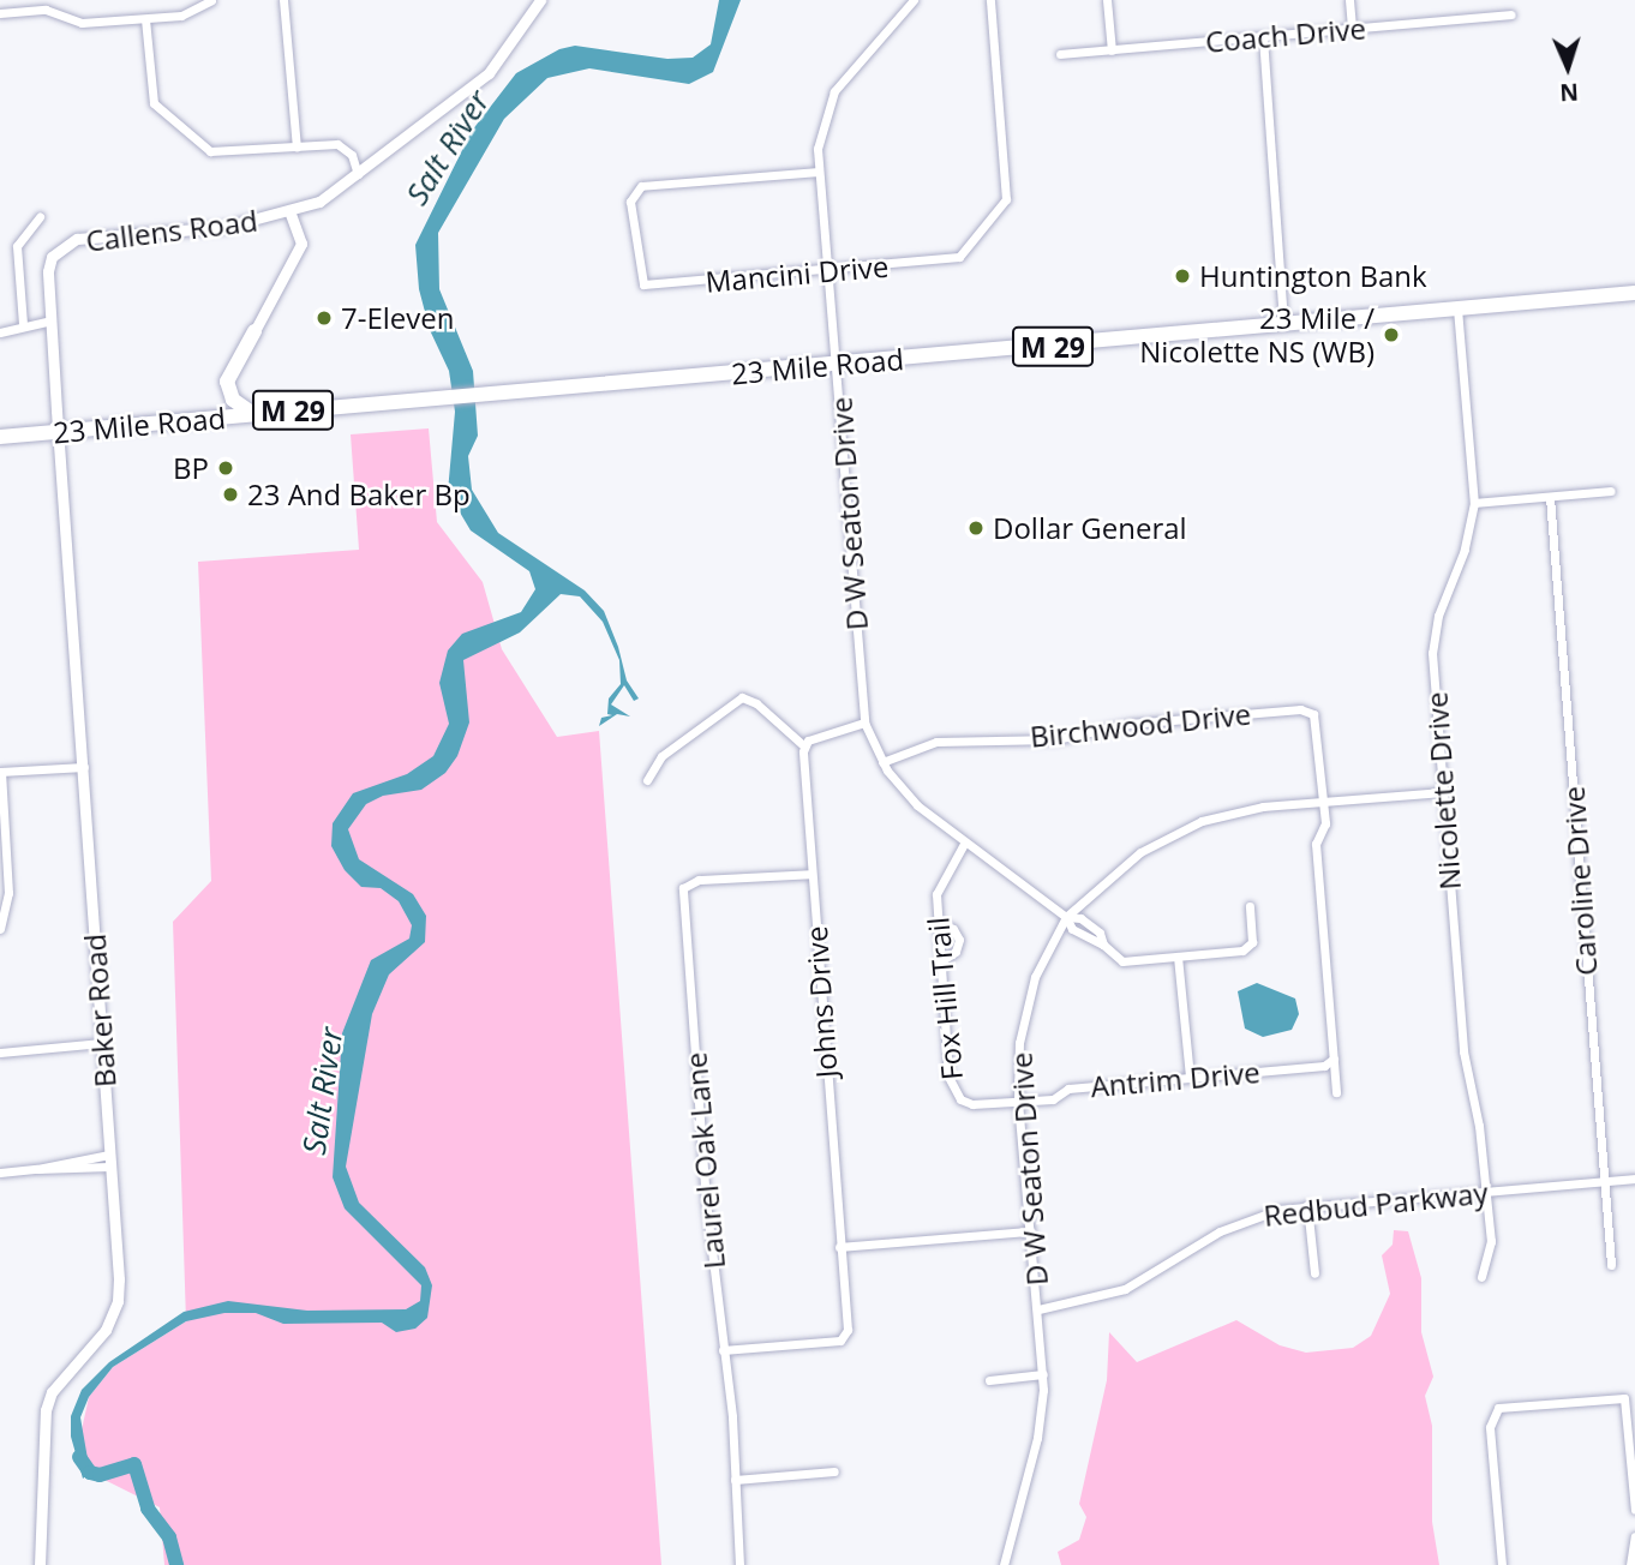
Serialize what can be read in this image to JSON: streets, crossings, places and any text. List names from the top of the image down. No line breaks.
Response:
{"streets":{"main road":["M 29","23 Mile Road"],"street":["Coach Drive","Callens Road","Mancini Drive","D W Seaton Drive","Birchwood Drive","Nicolette Drive","Caroline Drive","Fox Hill Trail","Johns Drive","Baker Road","Antrim Drive","Laurel Oak Lane","Redbud Parkway"]},"crossings":[["Callens Road","23 Mile Road"],["Callens Road","Baker Road"],["Mancini Drive","D W Seaton Drive"],["23 Mile Road","D W Seaton Drive"],["23 Mile Road","Nicolette Drive"],["23 Mile Road","Baker Road"],["D W Seaton Drive","Birchwood Drive"],["D W Seaton Drive","Fox Hill Trail"],["D W Seaton Drive","Antrim Drive"],["D W Seaton Drive","Redbud Parkway"],["Nicolette Drive","Redbud Parkway"],["Caroline Drive","Redbud Parkway"],["Fox Hill Trail","Antrim Drive"],["Johns Drive","Laurel Oak Lane"]],"water":["Salt River"],"places":["Huntington Bank","7-Eleven","23 Mile / Nicolette NS (WB)","BP","23 And Baker Bp","Dollar General"],"north":"bottom"}
